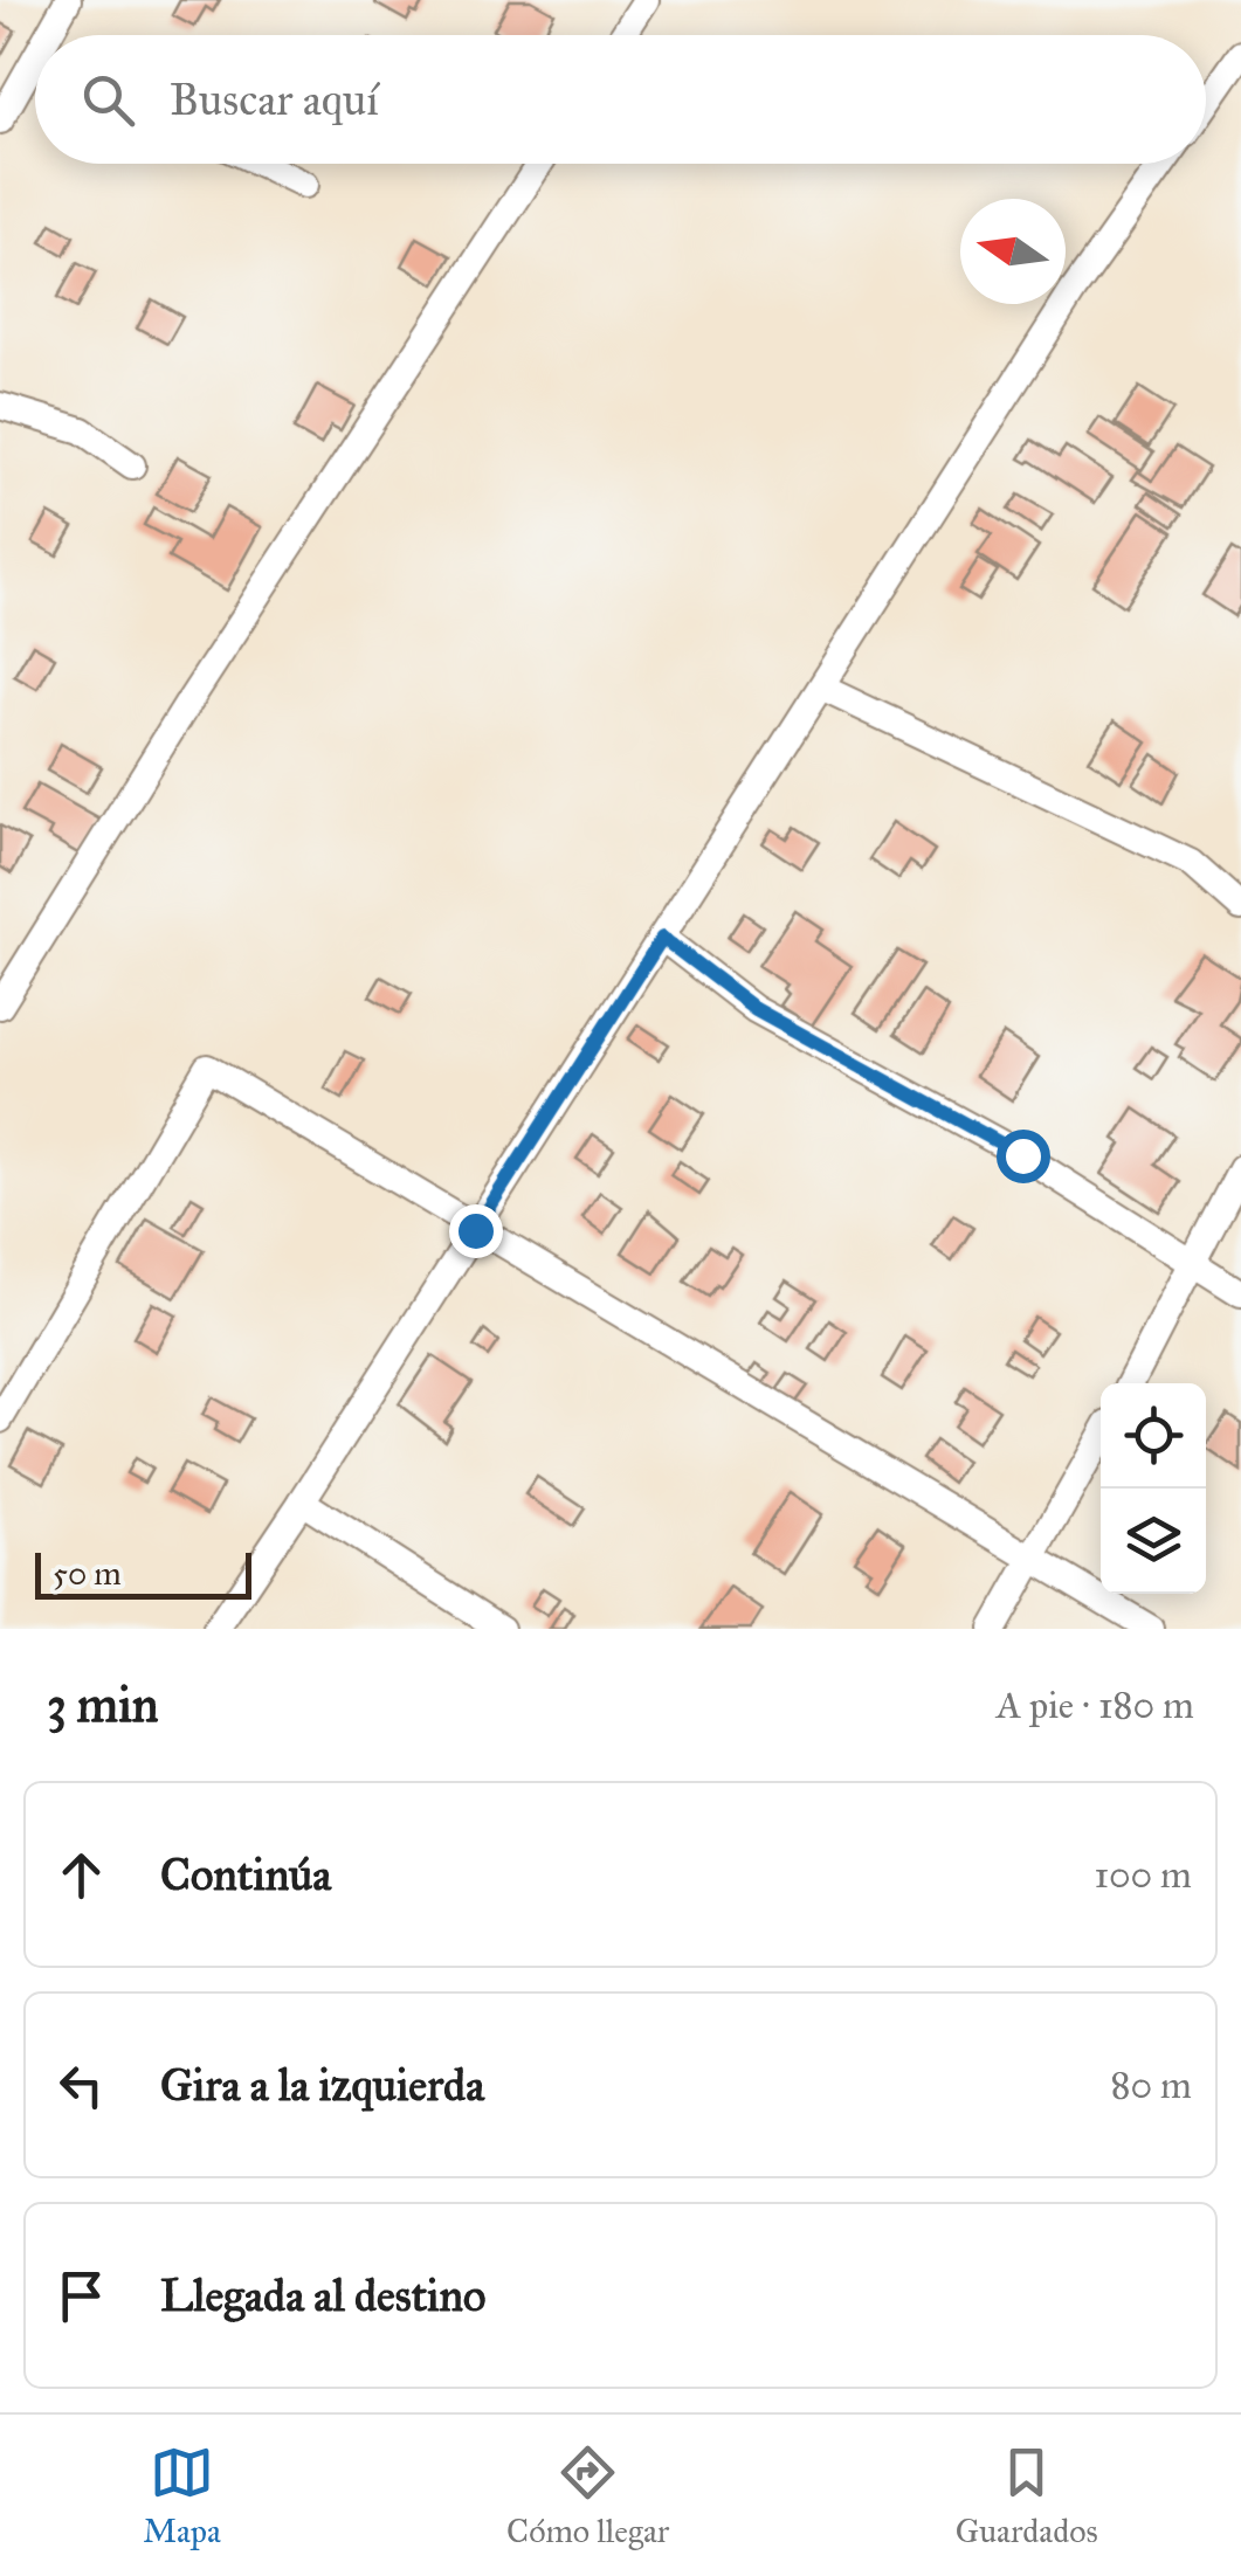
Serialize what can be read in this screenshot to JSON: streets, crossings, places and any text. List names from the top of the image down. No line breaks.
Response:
{"scale_bar":"50 m","north":"left","page":{"search":"Buscar aquí","scale":"50 m","heading":["3 min","A pie · 180 m"],"list":[["Continúa","100 m"],["Gira a la izquierda","80 m"],"Llegada al destino"],"nav":["Mapa","Cómo llegar","Guardados"]}}
